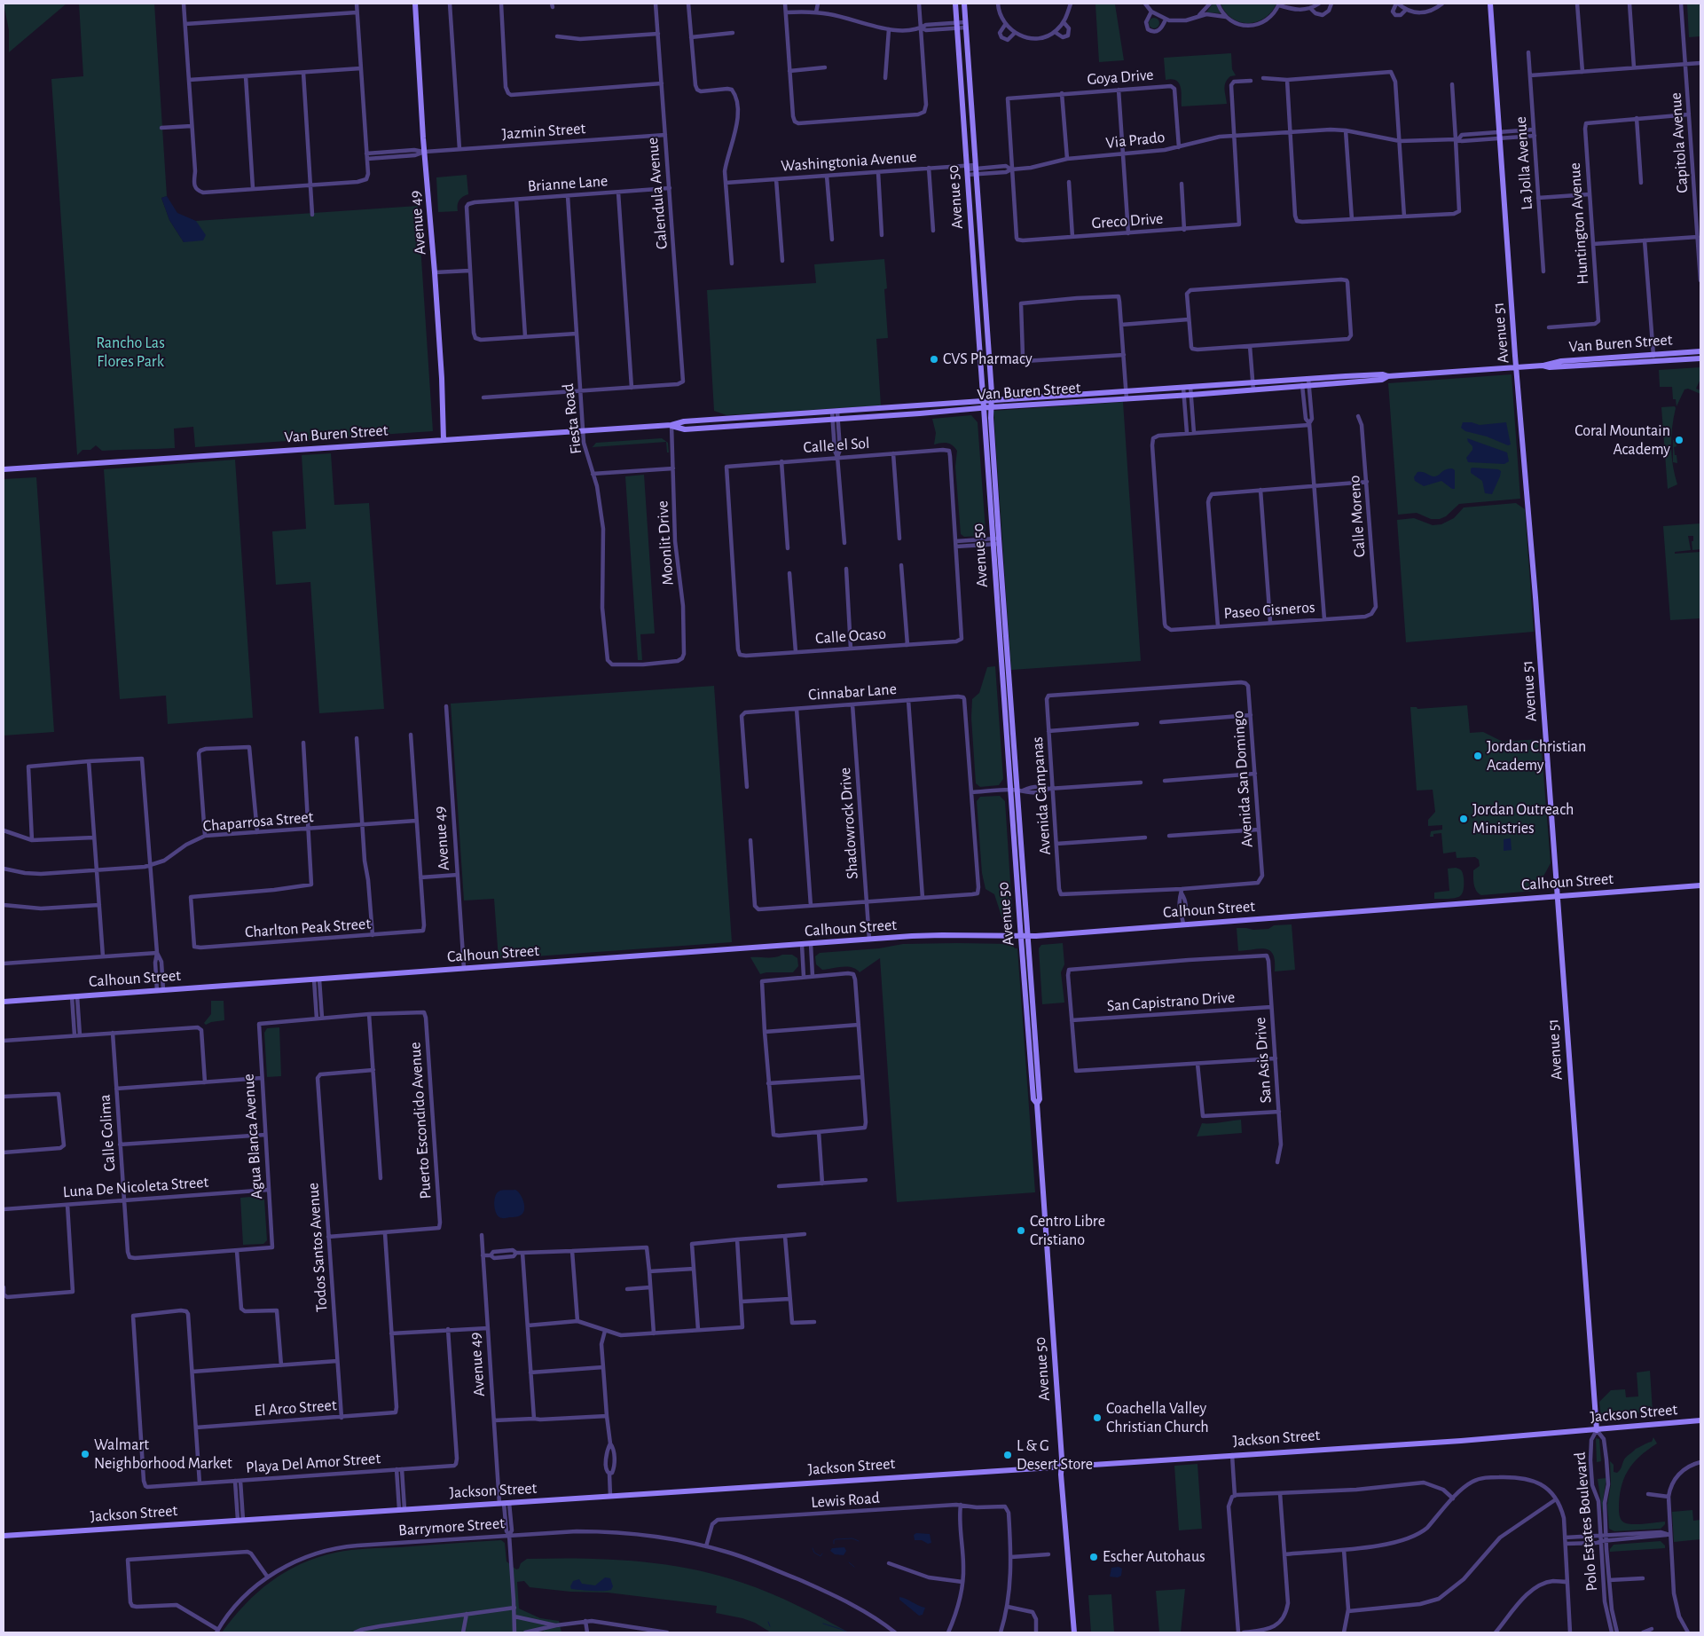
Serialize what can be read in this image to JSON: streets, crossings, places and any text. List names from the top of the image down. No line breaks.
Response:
{"streets":{"street":["Goya Drive","Jazmin Street","Via Prado","Capitola Avenue","Washingtonia Avenue","La Jolla Avenue","Brianne Lane","Calendula Avenue","Avenue 50","Greco Drive","Avenue 49","Huntington Avenue","Avenue 51","Van Buren Street","Fiesta Road","Calle el Sol","Calle Moreno","Moonlit Drive","Paseo Cisneros","Calle Ocaso","Cinnabar Lane","Avenida San Domingo","Avenida Campanas","Chaparrosa Street","Shadowrock Drive","Calhoun Street","Charlton Peak Street","San Capistrano Drive","San Asis Drive","Puerto Escondido Avenue","Calle Colima","Agua Blanca Avenue","Luna De Nicoleta Street","Todos Santos Avenue","El Arco Street","Jackson Street","Playa Del Amor Street","Lewis Road","Polo Estates Boulevard","Barrymore Street"]},"crossings":[["Goya Drive","Via Prado"],["Goya Drive","Greco Drive"],["Jazmin Street","Calendula Avenue"],["Jazmin Street","Avenue 49"],["Via Prado","Washingtonia Avenue"],["Via Prado","Avenue 50"],["Via Prado","Greco Drive"],["Via Prado","Avenue 51"],["Washingtonia Avenue","Avenue 50"],["Brianne Lane","Calendula Avenue"],["Brianne Lane","Fiesta Road"],["Avenue 50","Van Buren Street"],["Avenue 50","Calhoun Street"],["Avenue 50","Jackson Street"],["Avenue 49","Van Buren Street"],["Avenue 49","Calhoun Street"],["Avenue 49","Jackson Street"],["Avenue 51","Van Buren Street"],["Avenue 51","Calhoun Street"],["Avenue 51","Jackson Street"],["Avenue 51","Polo Estates Boulevard"],["Van Buren Street","Fiesta Road"],["Van Buren Street","Moonlit Drive"],["Fiesta Road","Moonlit Drive"],["Calle el Sol","Calle Ocaso"],["Calle Moreno","Paseo Cisneros"],["Cinnabar Lane","Shadowrock Drive"],["Avenida San Domingo","Avenida Campanas"],["Chaparrosa Street","Charlton Peak Street"],["Shadowrock Drive","Calhoun Street"],["San Capistrano Drive","San Asis Drive"],["Calle Colima","Agua Blanca Avenue"],["Calle Colima","Luna De Nicoleta Street"],["Agua Blanca Avenue","Luna De Nicoleta Street"],["Todos Santos Avenue","El Arco Street"],["Jackson Street","Polo Estates Boulevard"],["Lewis Road","Barrymore Street"]],"parks":["Rancho Las Flores Park"],"places":["CVS Pharmacy","Coral Mountain Academy","Jordan Christian Academy","Jordan Outreach Ministries","Centro Libre Cristiano","Coachella Valley Christian Church","Walmart Neighborhood Market","L & G Desert Store","Escher Autohaus"]}
